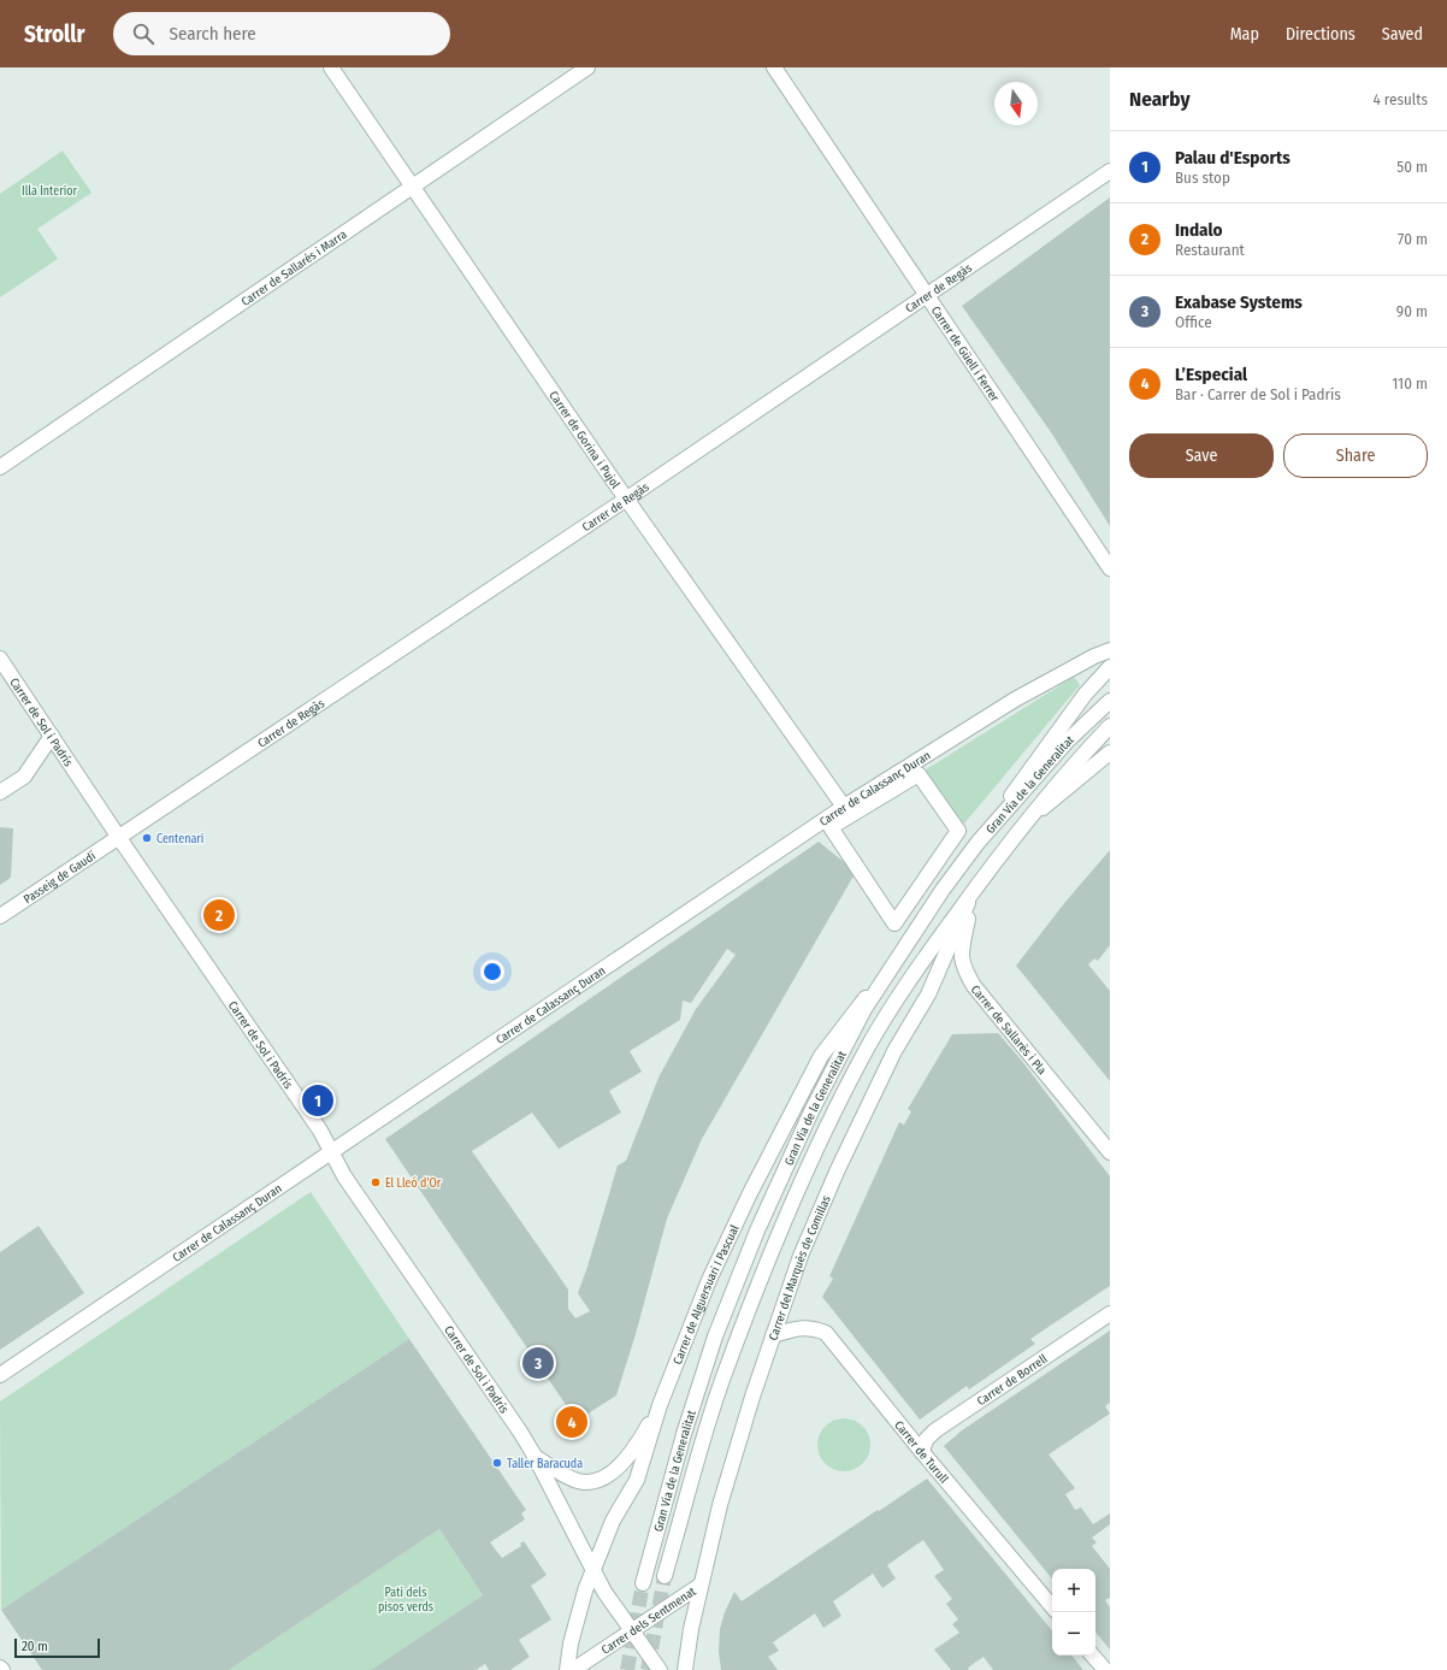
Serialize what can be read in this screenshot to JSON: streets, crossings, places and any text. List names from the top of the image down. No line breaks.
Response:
{"streets":{"street":["Carrer de Sallarés i Marra","Carrer de Regàs","Carrer de Güell i Ferrer","Carrer de Gorina i Pujol","Carrer de Sol i Padrís","Gran Via de la Generalitat","Carrer de Calassanç Duran","Passeig de Gaudí","Carrer de Sallarès i Pla","Carrer del Marquès de Comillas","Carrer de Alguersuari I Pascual","Carrer de Borrell","Carrer de Turull","Carrer dels Sentmenat"]},"crossings":[["Carrer de Sallarés i Marra","Carrer de Gorina i Pujol"],["Carrer de Regàs","Carrer de Güell i Ferrer"],["Carrer de Regàs","Carrer de Gorina i Pujol"],["Carrer de Regàs","Carrer de Sol i Padrís"],["Carrer de Regàs","Passeig de Gaudí"],["Carrer de Gorina i Pujol","Carrer de Calassanç Duran"],["Carrer de Sol i Padrís","Carrer de Calassanç Duran"],["Carrer de Sol i Padrís","Passeig de Gaudí"],["Carrer de Sol i Padrís","Carrer de Alguersuari I Pascual"],["Carrer de Sol i Padrís","Carrer dels Sentmenat"],["Gran Via de la Generalitat","Carrer de Sallarès i Pla"],["Gran Via de la Generalitat","Carrer del Marquès de Comillas"],["Gran Via de la Generalitat","Carrer de Alguersuari I Pascual"],["Carrer de Sallarès i Pla","Carrer del Marquès de Comillas"],["Carrer del Marquès de Comillas","Carrer de Turull"],["Carrer del Marquès de Comillas","Carrer dels Sentmenat"],["Carrer de Borrell","Carrer de Turull"]],"parks":["Illa Interior","Pati dels pisos verds"],"places":["Centenari","El Lleó d’Or","Taller Baracuda"],"scale_bar":"20 m","north":"bottom","page":{"header":"Strollr","search":"Search here","nav":["Map","Directions","Saved"],"heading":["Nearby","4 results"],"list":[{"mark":"1","name":"Palau d'Esports","note":"Bus stop","value":"50 m"},{"mark":"2","name":"Indalo","note":"Restaurant","value":"70 m"},{"mark":"3","name":"Exabase Systems","note":"Office","value":"90 m"},{"mark":"4","name":"L’Especial","note":"Bar · Carrer de Sol i Padrís","value":"110 m"}],"buttons":["Save","Share"],"pins":["2","1","3","4"],"map_buttons":["+","−"],"scale":"20 m"}}
